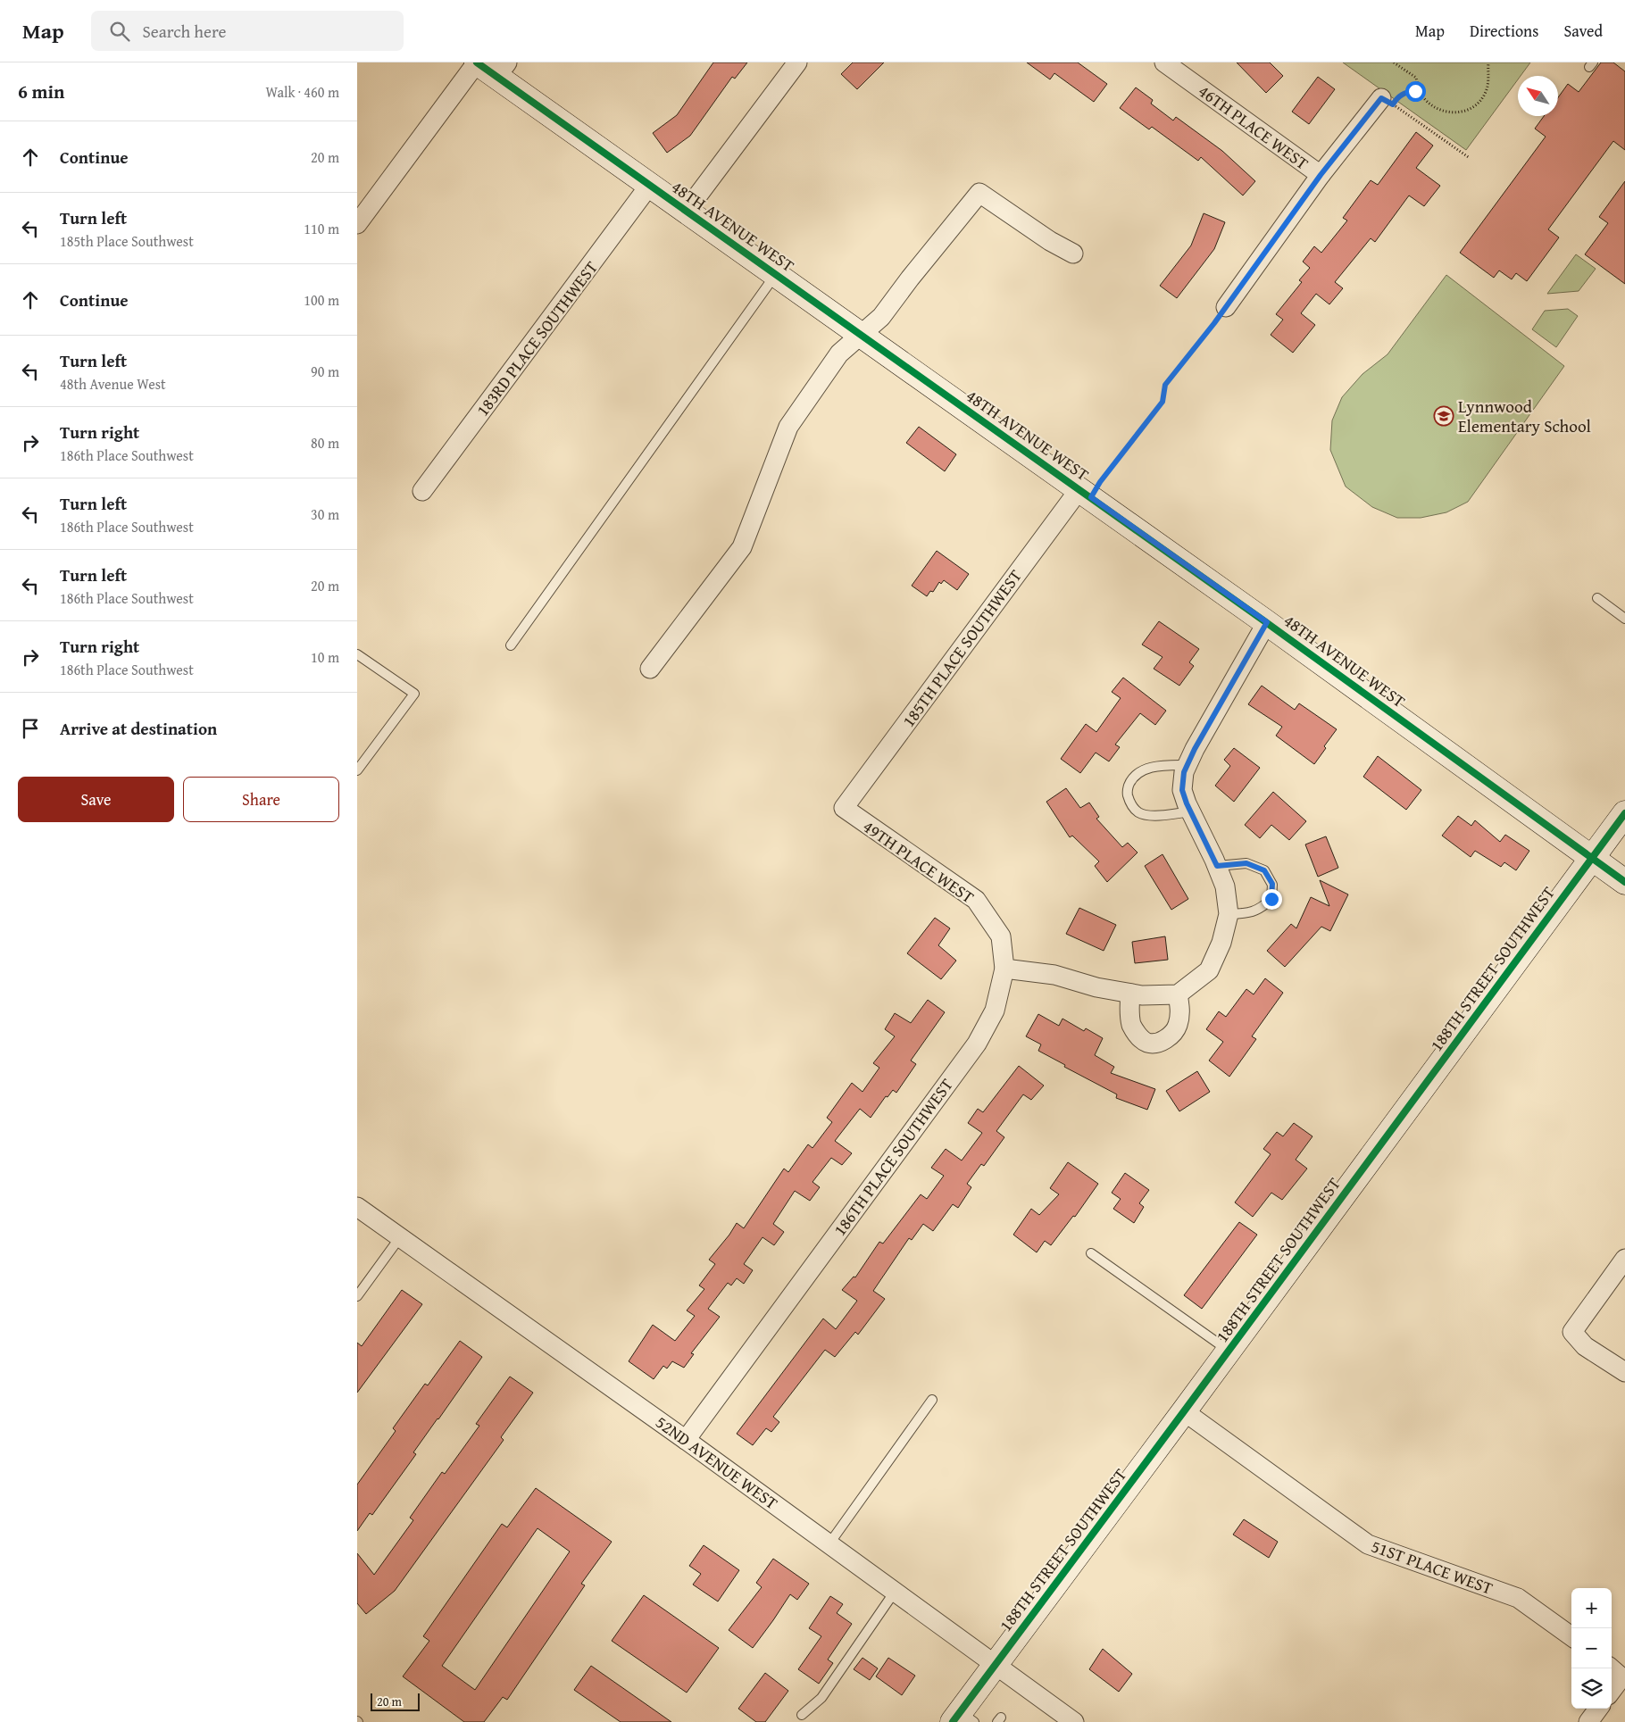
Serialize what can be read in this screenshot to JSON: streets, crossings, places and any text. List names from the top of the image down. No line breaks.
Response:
{"streets":{"street":["46TH PLACE WEST","48TH AVENUE WEST","183RD PLACE SOUTHWEST","185TH PLACE SOUTHWEST","49TH PLACE WEST","188TH STREET SOUTHWEST","186TH PLACE SOUTHWEST","52ND AVENUE WEST","51ST PLACE WEST"]},"crossings":[["48TH AVENUE WEST","183RD PLACE SOUTHWEST"],["48TH AVENUE WEST","185TH PLACE SOUTHWEST"],["48TH AVENUE WEST","188TH STREET SOUTHWEST"],["185TH PLACE SOUTHWEST","49TH PLACE WEST"],["49TH PLACE WEST","186TH PLACE SOUTHWEST"],["188TH STREET SOUTHWEST","52ND AVENUE WEST"],["188TH STREET SOUTHWEST","51ST PLACE WEST"],["186TH PLACE SOUTHWEST","52ND AVENUE WEST"]],"places":{"school or university":["Lynnwood Elementary School"]},"scale_bar":"20 m","north":"top left","page":{"header":"Map","search":"Search here","nav":["Map","Directions","Saved"],"heading":["6 min","Walk · 460 m"],"list":[["Continue","20 m"],["Turn left","185th Place Southwest","110 m"],["Continue","100 m"],["Turn left","48th Avenue West","90 m"],["Turn right","186th Place Southwest","80 m"],["Turn left","186th Place Southwest","30 m"],["Turn left","186th Place Southwest","20 m"],["Turn right","186th Place Southwest","10 m"],"Arrive at destination"],"buttons":["Save","Share"],"map_buttons":["+","−"],"scale":"20 m"}}
